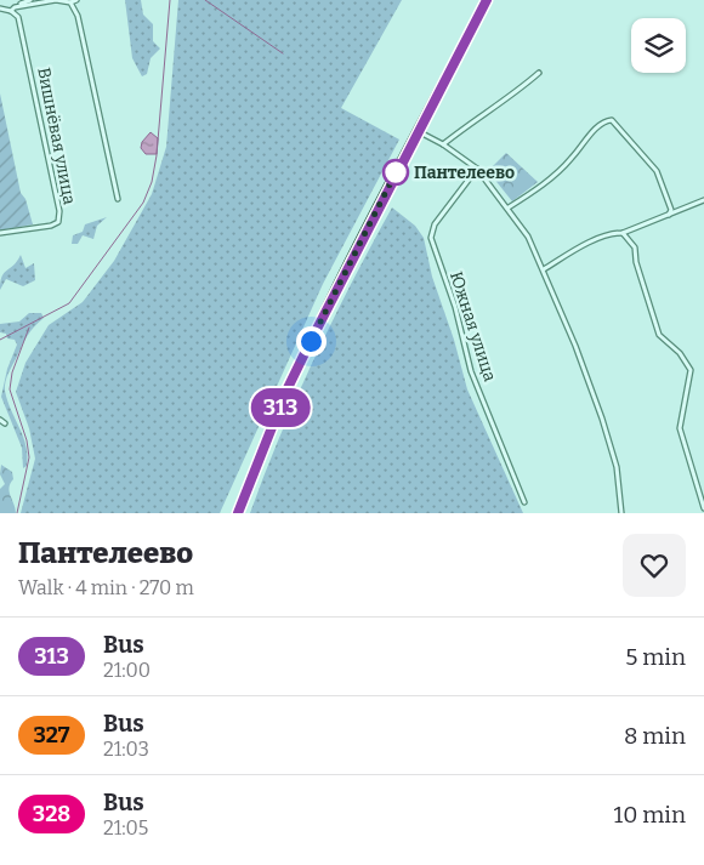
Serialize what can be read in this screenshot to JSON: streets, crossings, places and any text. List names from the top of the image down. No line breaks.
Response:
{"streets":{"street":["Вишнёвая улица","Южная улица"]},"places":["Пантелеево"],"lines":["bus line 313"],"page":{"on_map":"313","heading":["Пантелеево","Walk · 4 min · 270 m"],"list":[{"mark":"313","name":"Bus","note":"21:00","value":"5 min"},{"mark":"327","name":"Bus","note":"21:03","value":"8 min"},{"mark":"328","name":"Bus","note":"21:05","value":"10 min"}]}}
